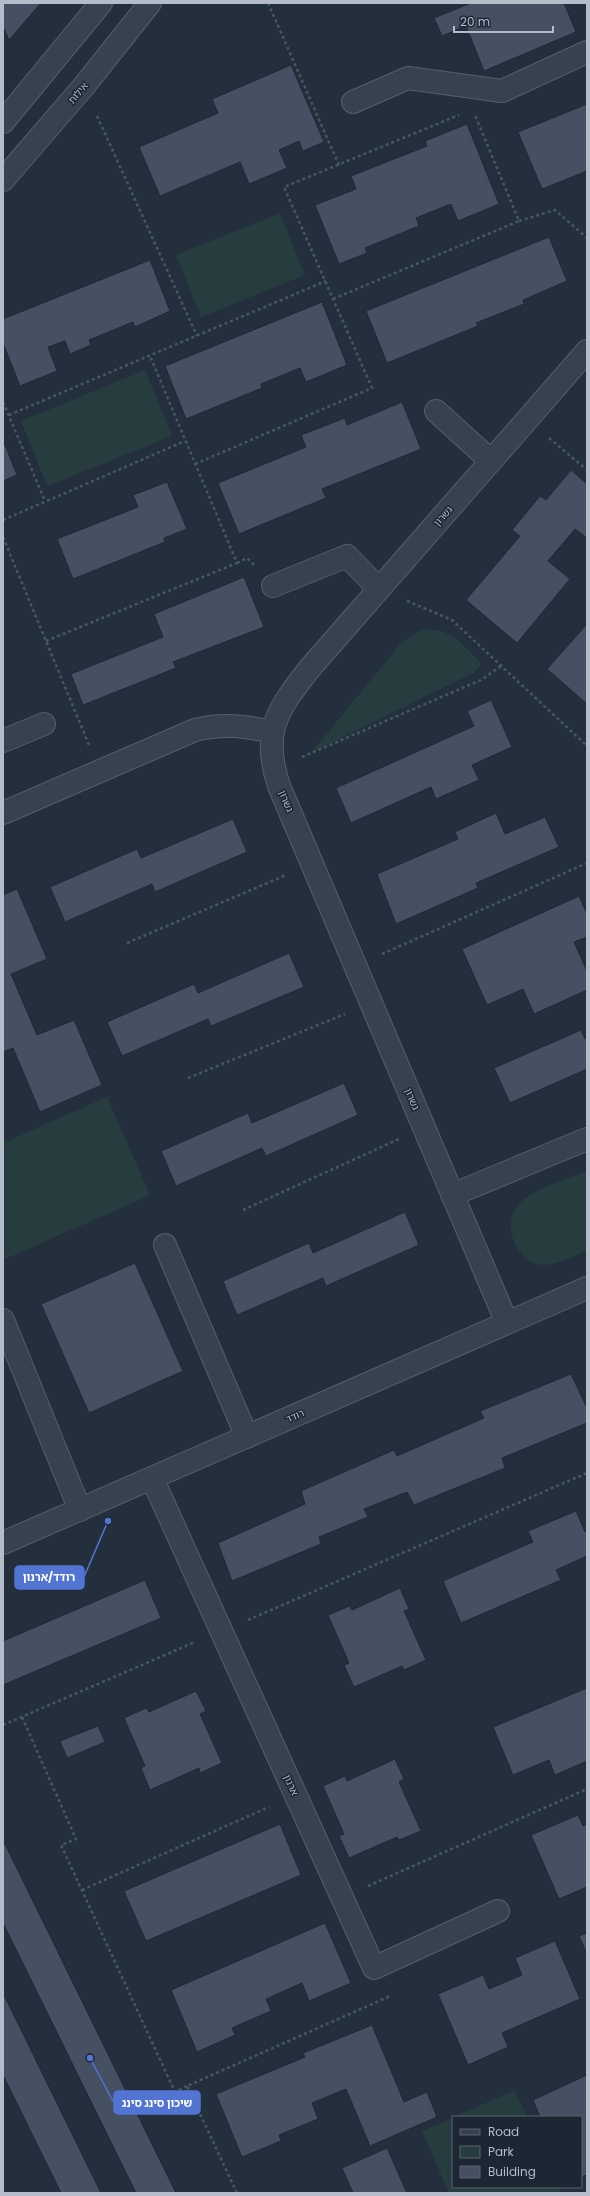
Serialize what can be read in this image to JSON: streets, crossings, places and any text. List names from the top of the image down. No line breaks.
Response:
{"streets":{"street":["אילות","גשרון","רודד","ארנון"]},"crossings":[["גשרון","רודד"],["רודד","ארנון"]],"places":["רודד/ארנון","שיכון סינג סינג"],"legend":["Road","Park","Building"],"scale_bar":"20 m"}
